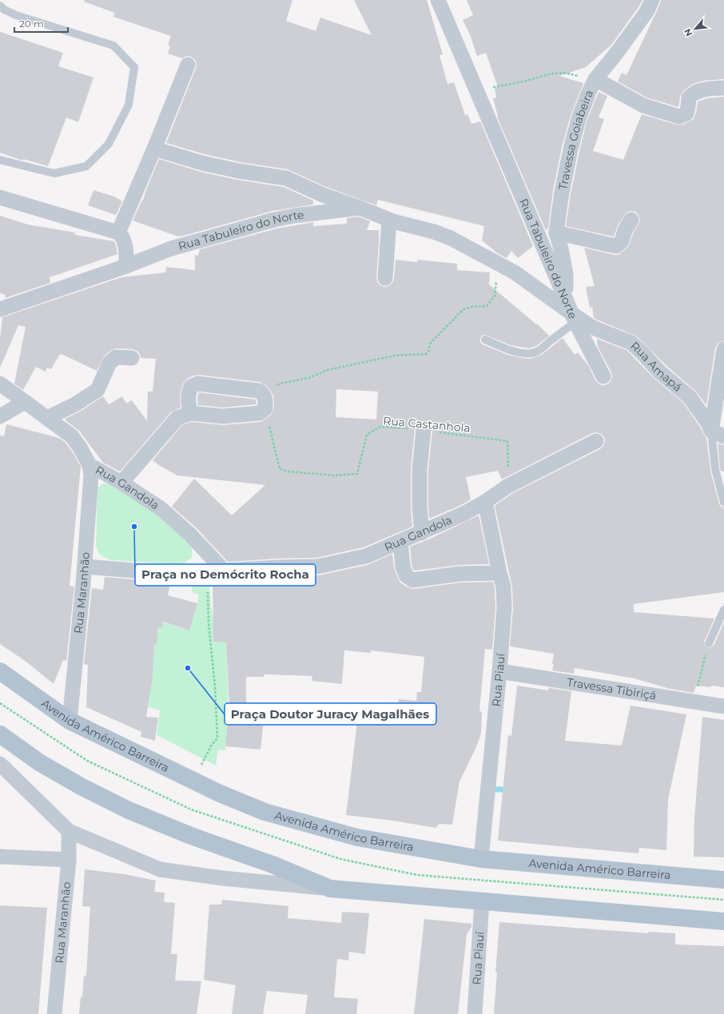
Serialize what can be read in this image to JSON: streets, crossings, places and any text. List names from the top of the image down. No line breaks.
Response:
{"streets":{"main road":["Avenida Américo Barreira"],"street":["Travessa Goiabeira","Rua Tabuleiro do Norte","Rua Amapá","Rua Gandola","Rua Maranhão","Rua Piauí","Travessa Tibiriçá"],"path":["Rua Castanhola"]},"crossings":[["Travessa Goiabeira","Rua Tabuleiro do Norte"],["Rua Tabuleiro do Norte","Rua Amapá"],["Rua Castanhola","Rua Gandola"],["Rua Gandola","Rua Maranhão"],["Rua Gandola","Rua Piauí"],["Rua Maranhão","Avenida Américo Barreira"],["Rua Piauí","Travessa Tibiriçá"],["Rua Piauí","Avenida Américo Barreira"]],"places":["Praça no Demócrito Rocha","Praça Doutor Juracy Magalhães"],"scale_bar":"20 m","north":"bottom left"}
